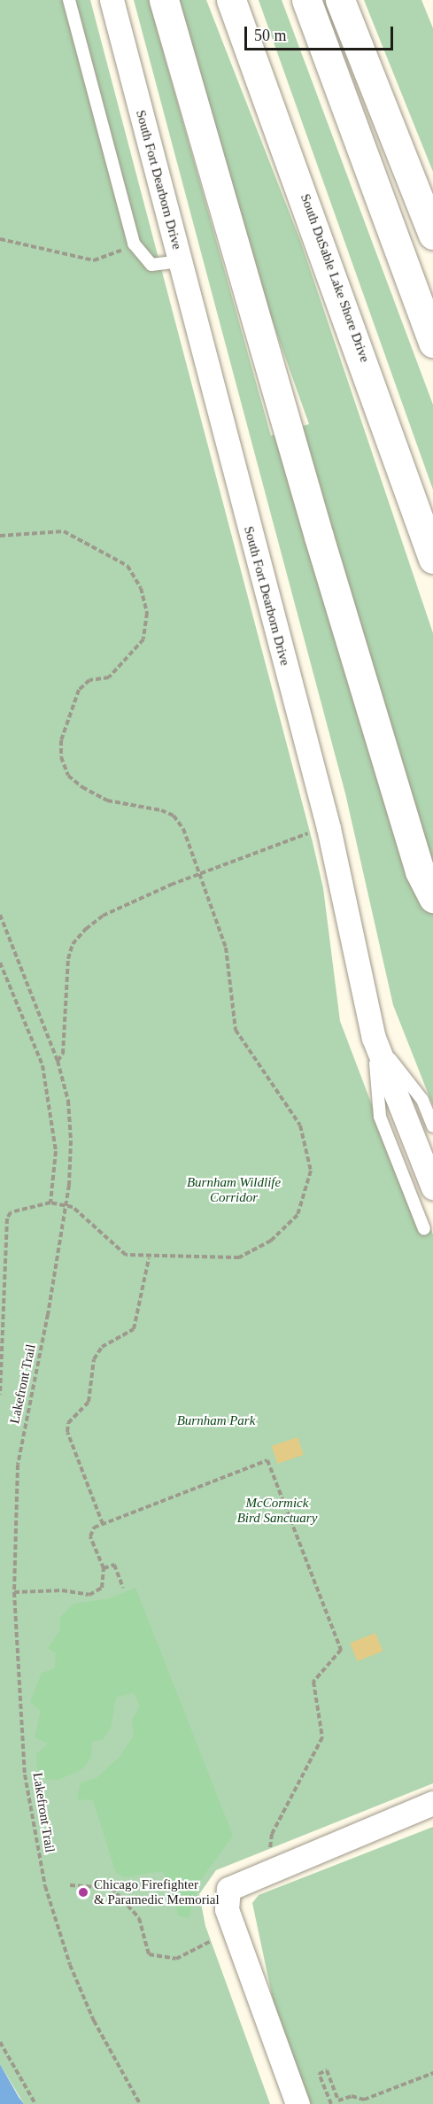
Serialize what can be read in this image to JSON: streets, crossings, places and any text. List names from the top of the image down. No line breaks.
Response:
{"streets":{"highway":["South DuSable Lake Shore Drive"],"street":["South Fort Dearborn Drive"],"path":["Lakefront Trail"]},"parks":["Burnham Wildlife Corridor","Burnham Park","McCormick Bird Sanctuary"],"places":["Chicago Firefighter & Paramedic Memorial"],"scale_bar":"50 m"}
